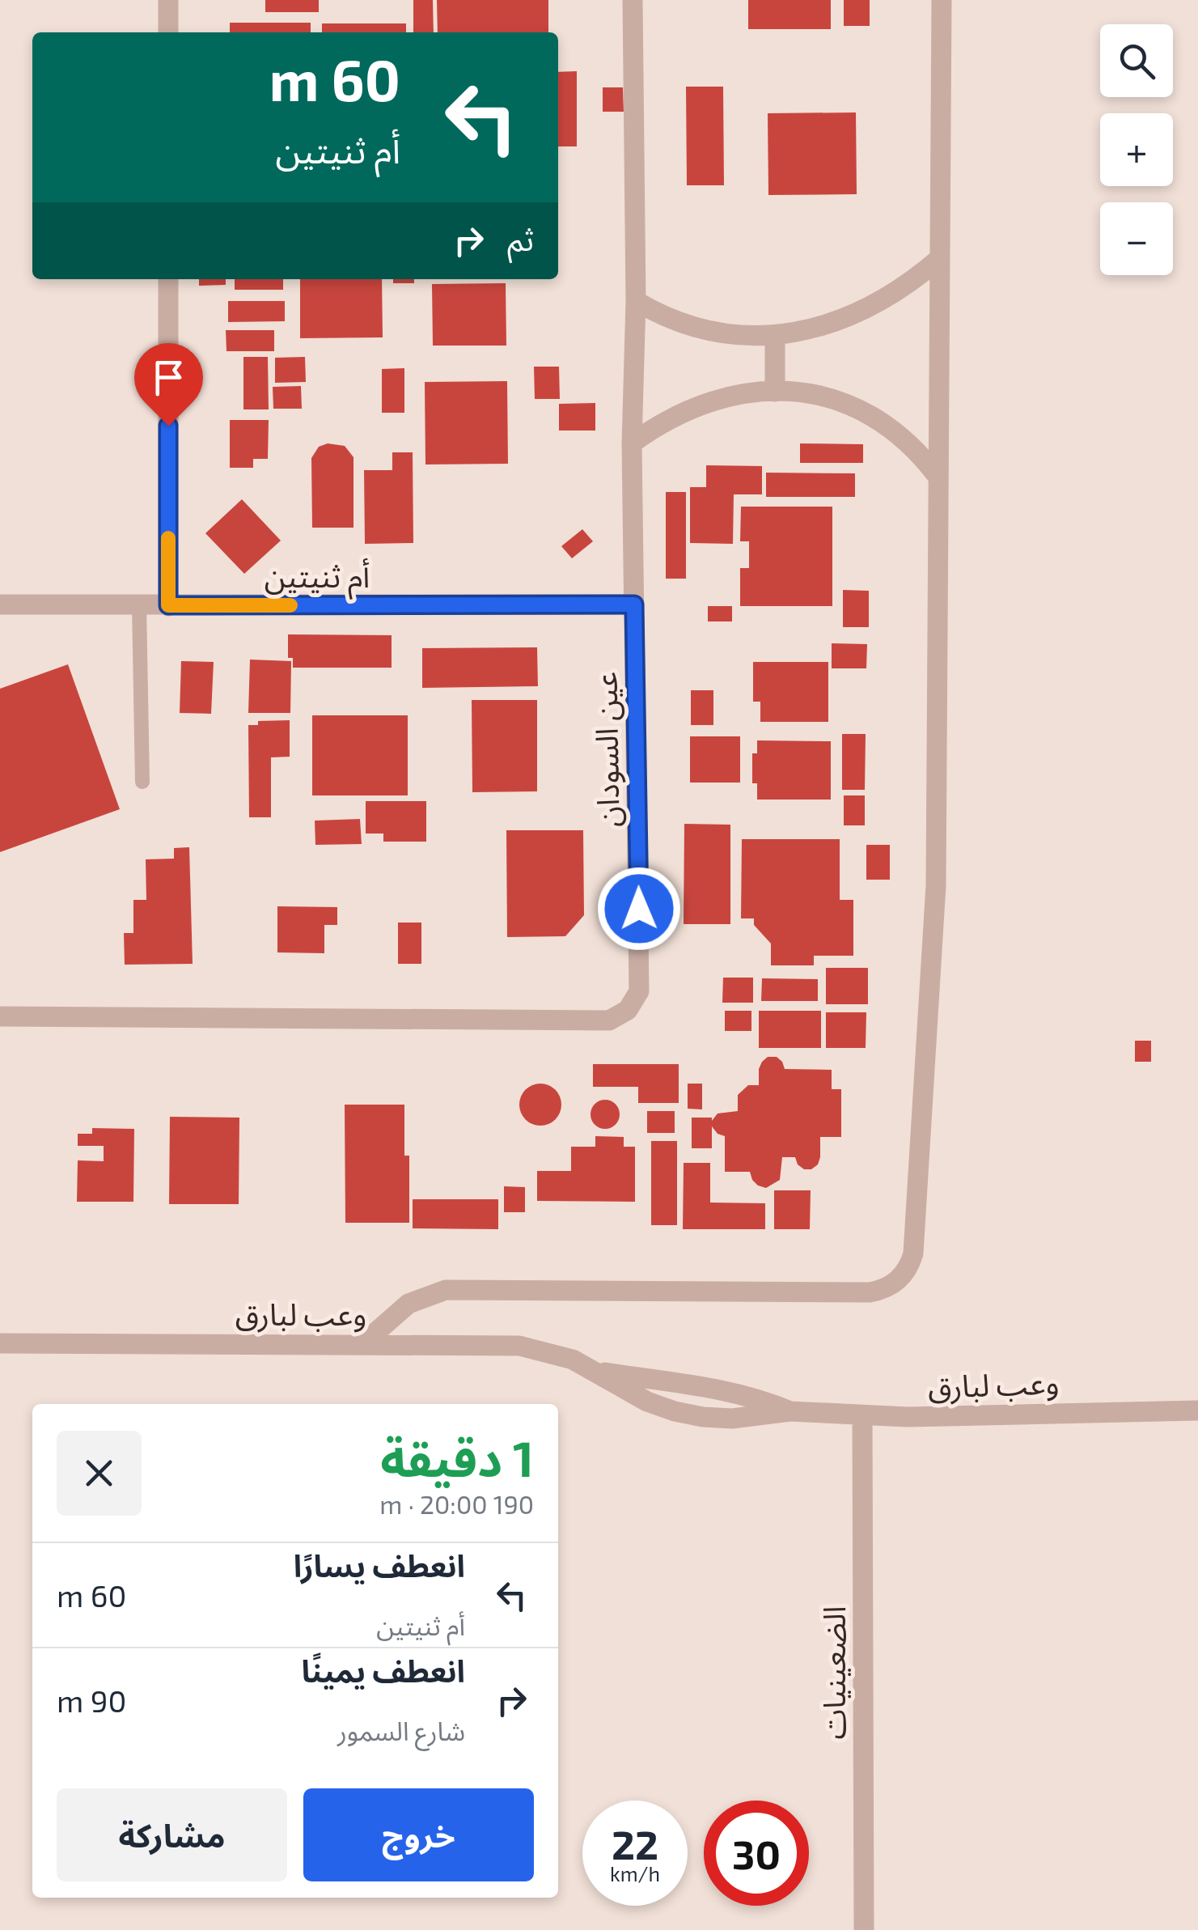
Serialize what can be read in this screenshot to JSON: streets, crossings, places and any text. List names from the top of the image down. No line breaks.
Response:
{"streets":{"street":["أم ثنيتين","عين السودان","وعب لبارق","الضعينيات"]},"crossings":[["أم ثنيتين","عين السودان"],["وعب لبارق","الضعينيات"]],"page":{"map_buttons":["+","−"],"turn":["60 m","أم ثنيتين"],"then":"ثم","heading":["1 دقيقة","190 m · 20:00"],"list":[{"name":"انعطف يسارًا","note":"أم ثنيتين","value":"60 m"},{"name":"انعطف يمينًا","note":"شارع السمور","value":"90 m"}],"buttons":["خروج","مشاركة"],"speed":"22 km/h","limit":"30"}}
